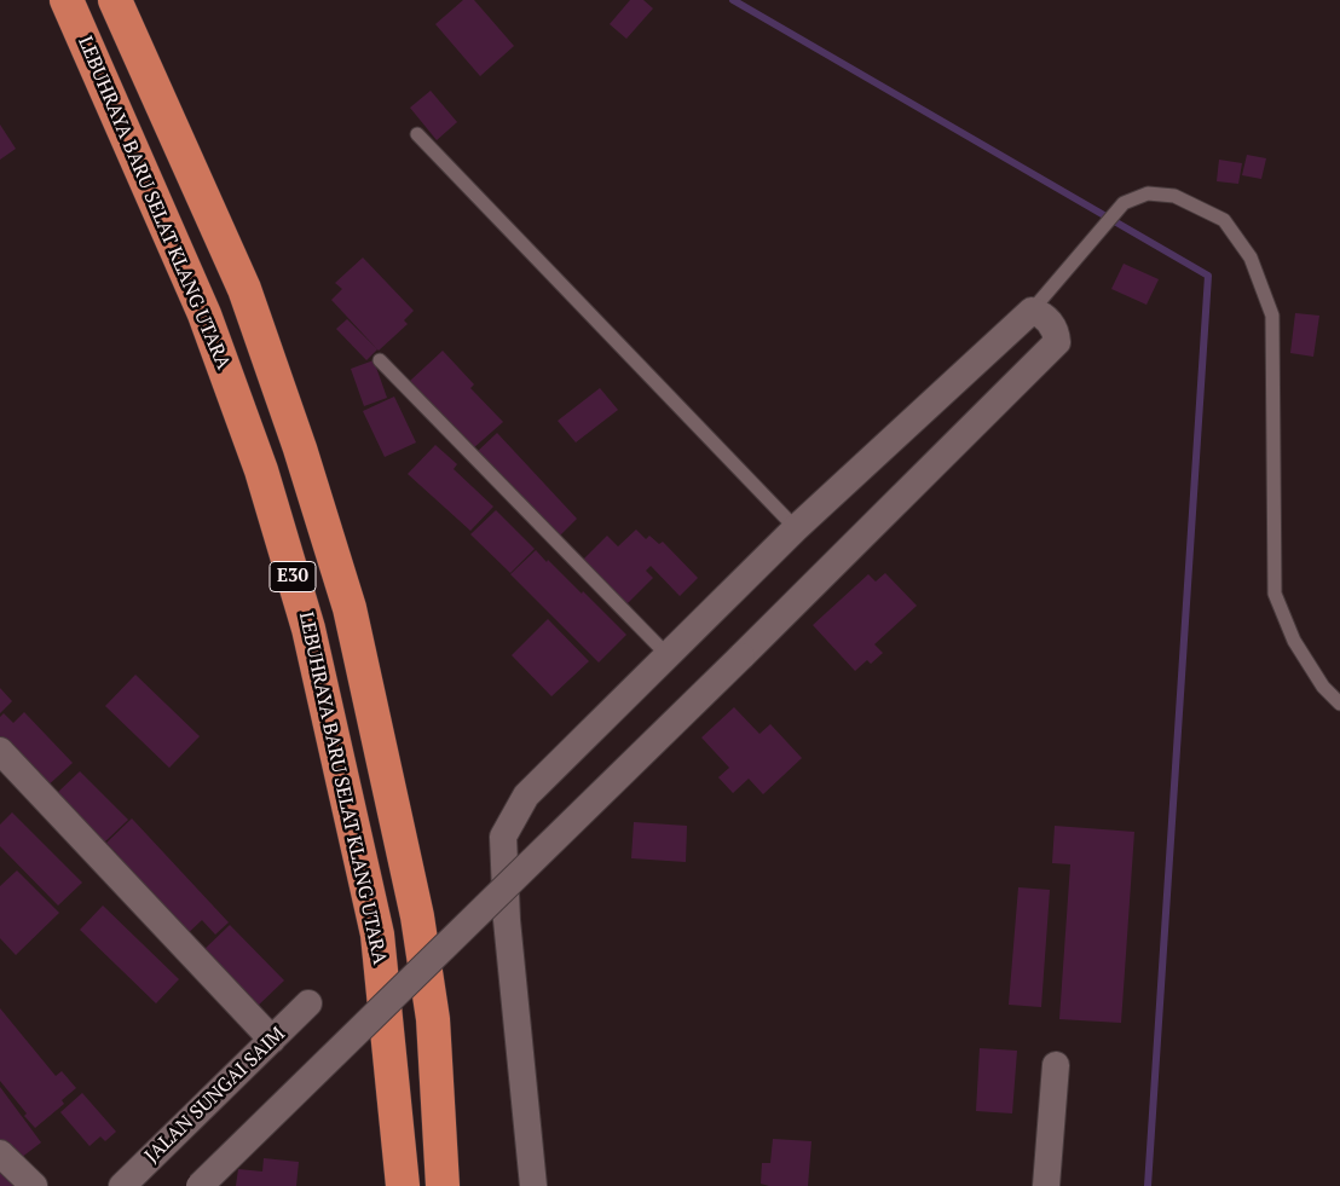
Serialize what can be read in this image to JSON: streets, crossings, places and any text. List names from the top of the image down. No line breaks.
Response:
{"streets":{"highway":["LEBUHRAYA BARU SELAT KLANG UTARA","E30"],"street":["JALAN SUNGAI SAIM"]}}
